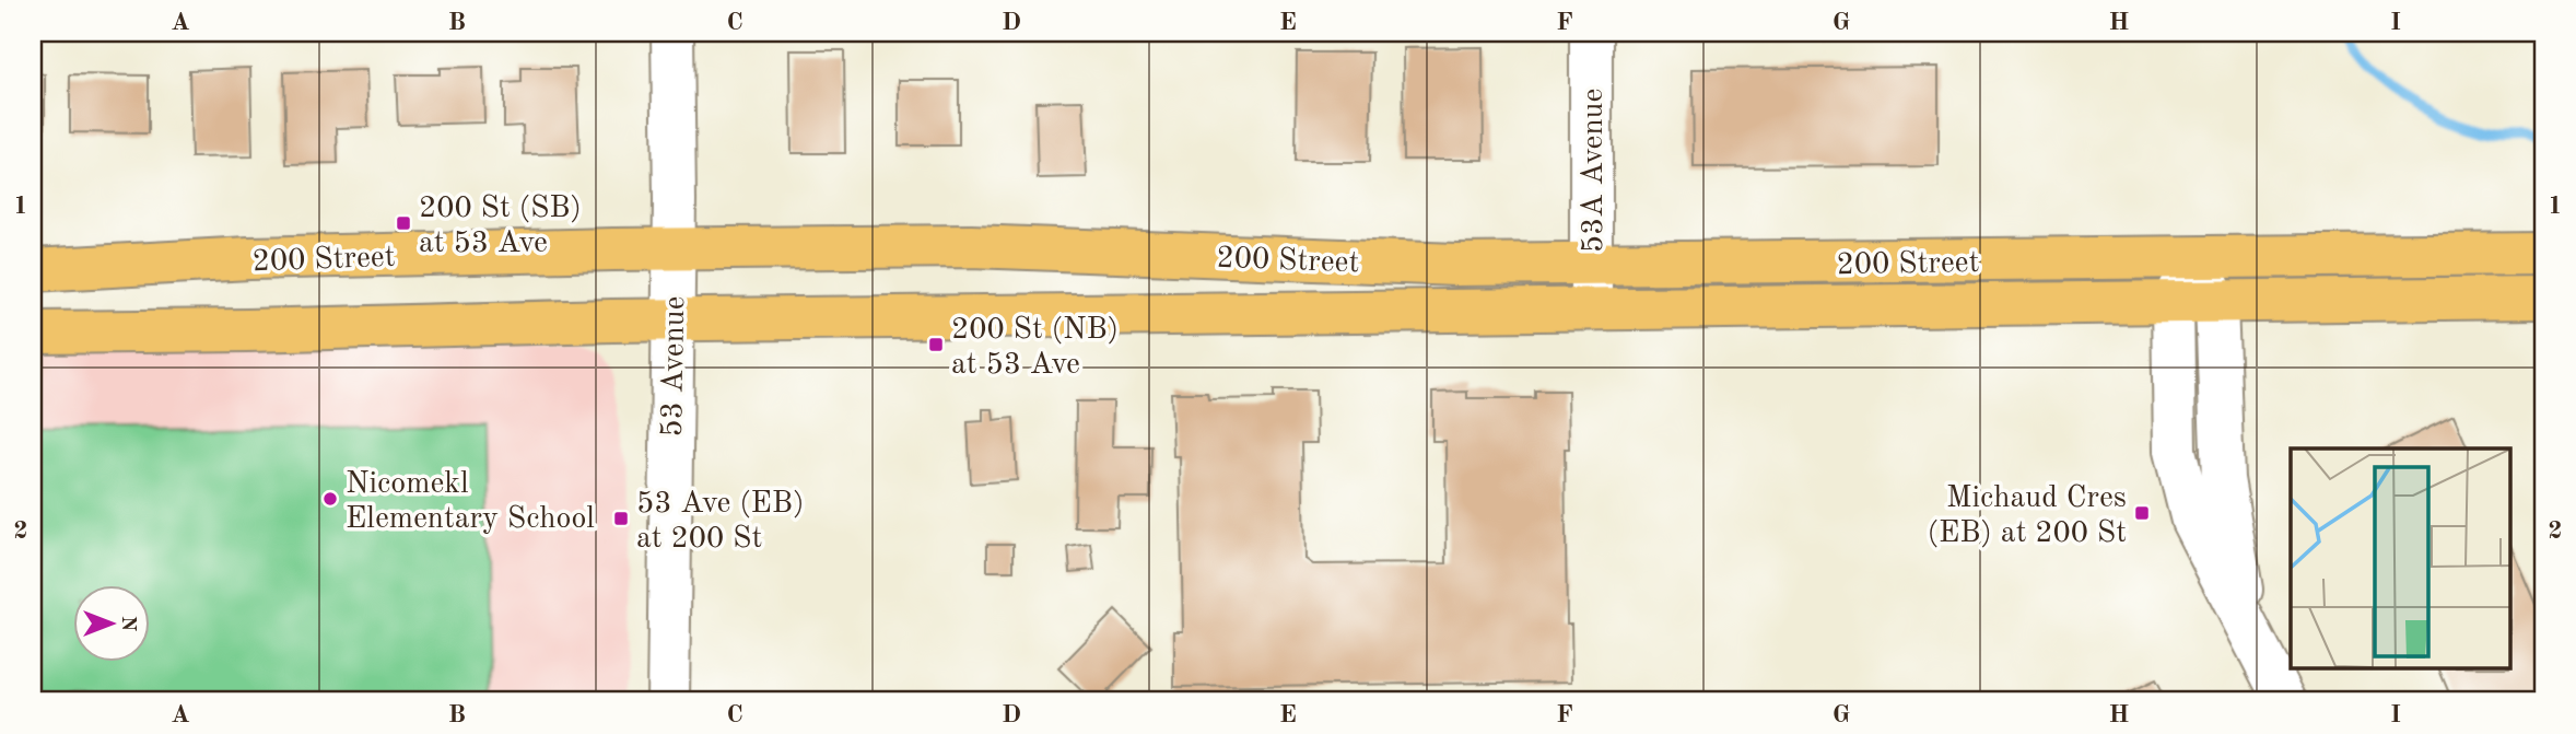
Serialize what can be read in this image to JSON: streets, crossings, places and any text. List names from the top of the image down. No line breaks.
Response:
{"streets":{"main road":["200 Street"],"street":["53A Avenue","53 Avenue"]},"crossings":[["53A Avenue","200 Street"],["200 Street","53 Avenue"]],"places":{"transit":["200 St (SB) at 53 Ave","200 St (NB) at 53 Ave","Michaud Cres (EB) at 200 St","53 Ave (EB) at 200 St"],"other":["Nicomekl Elementary School"]},"north":"right","grid":{"columns":["A","B","C","D","E","F","G","H","I"],"rows":["1","2"]}}
